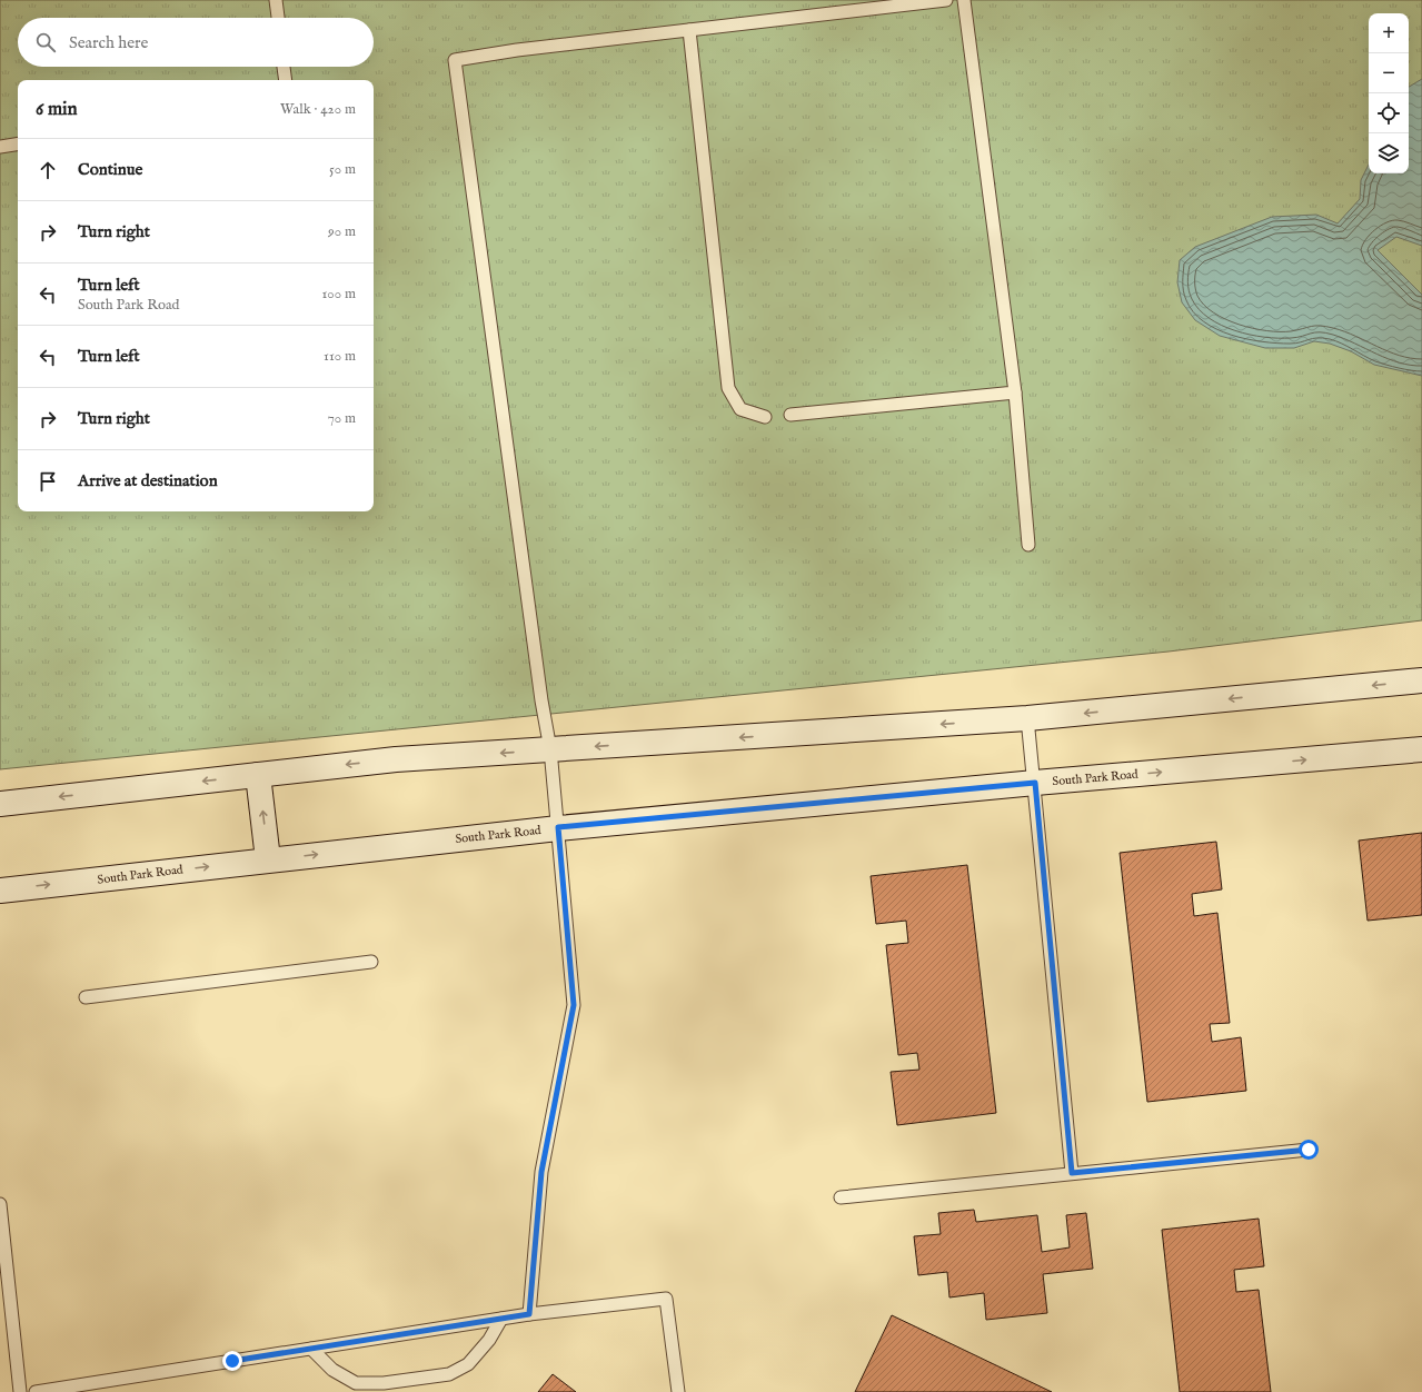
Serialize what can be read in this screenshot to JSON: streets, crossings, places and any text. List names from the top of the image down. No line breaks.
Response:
{"streets":{"street":["South Park Road"]},"page":{"map_buttons":["+","−"],"search":"Search here","heading":["6 min","Walk · 420 m"],"list":[["Continue","50 m"],["Turn right","90 m"],["Turn left","South Park Road","100 m"],["Turn left","110 m"],["Turn right","70 m"],"Arrive at destination"]}}
